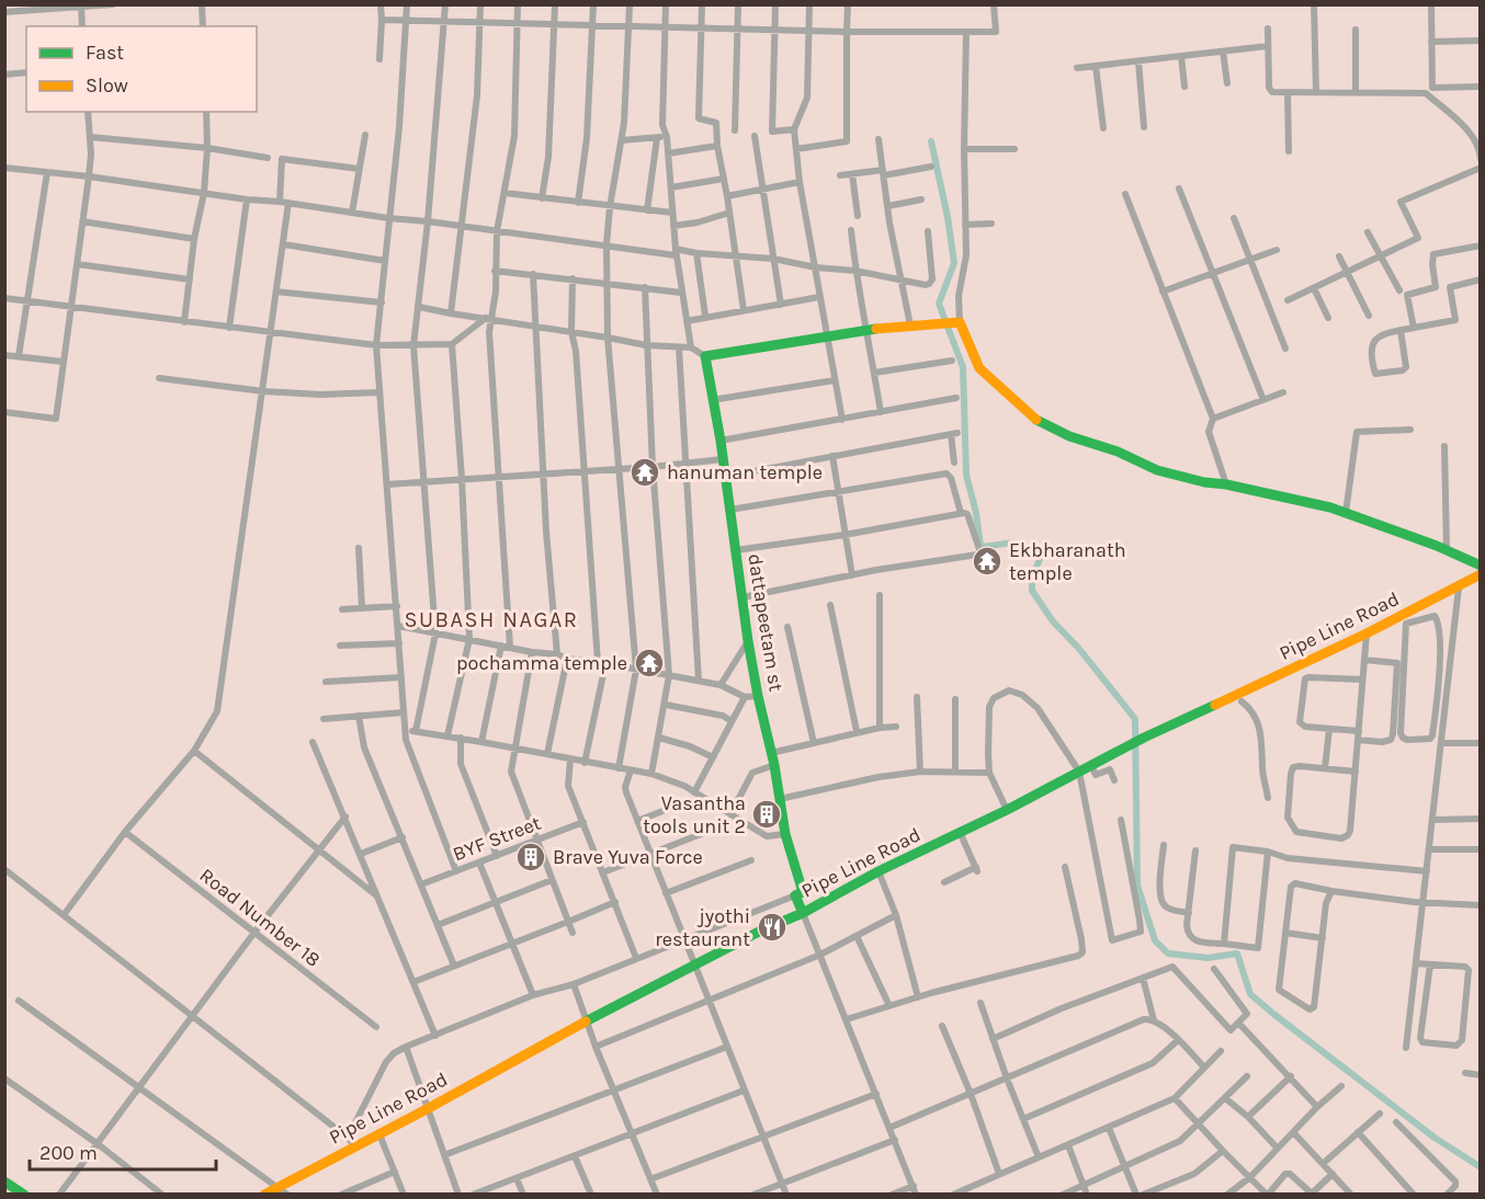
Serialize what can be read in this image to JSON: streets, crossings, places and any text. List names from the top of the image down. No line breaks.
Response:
{"streets":{"street":["dattapeetam st","Pipe Line Road","BYF Street","Road Number 18"]},"crossings":[["dattapeetam st","Pipe Line Road"]],"districts":["SUBASH NAGAR"],"places":{"temple":["hanuman temple","Ekbharanath temple","pochamma temple"],"building":["Vasantha tools unit 2","Brave Yuva Force"],"restaurant":["jyothi restaurant"]},"legend":["Fast","Slow"],"scale_bar":"200 m"}
